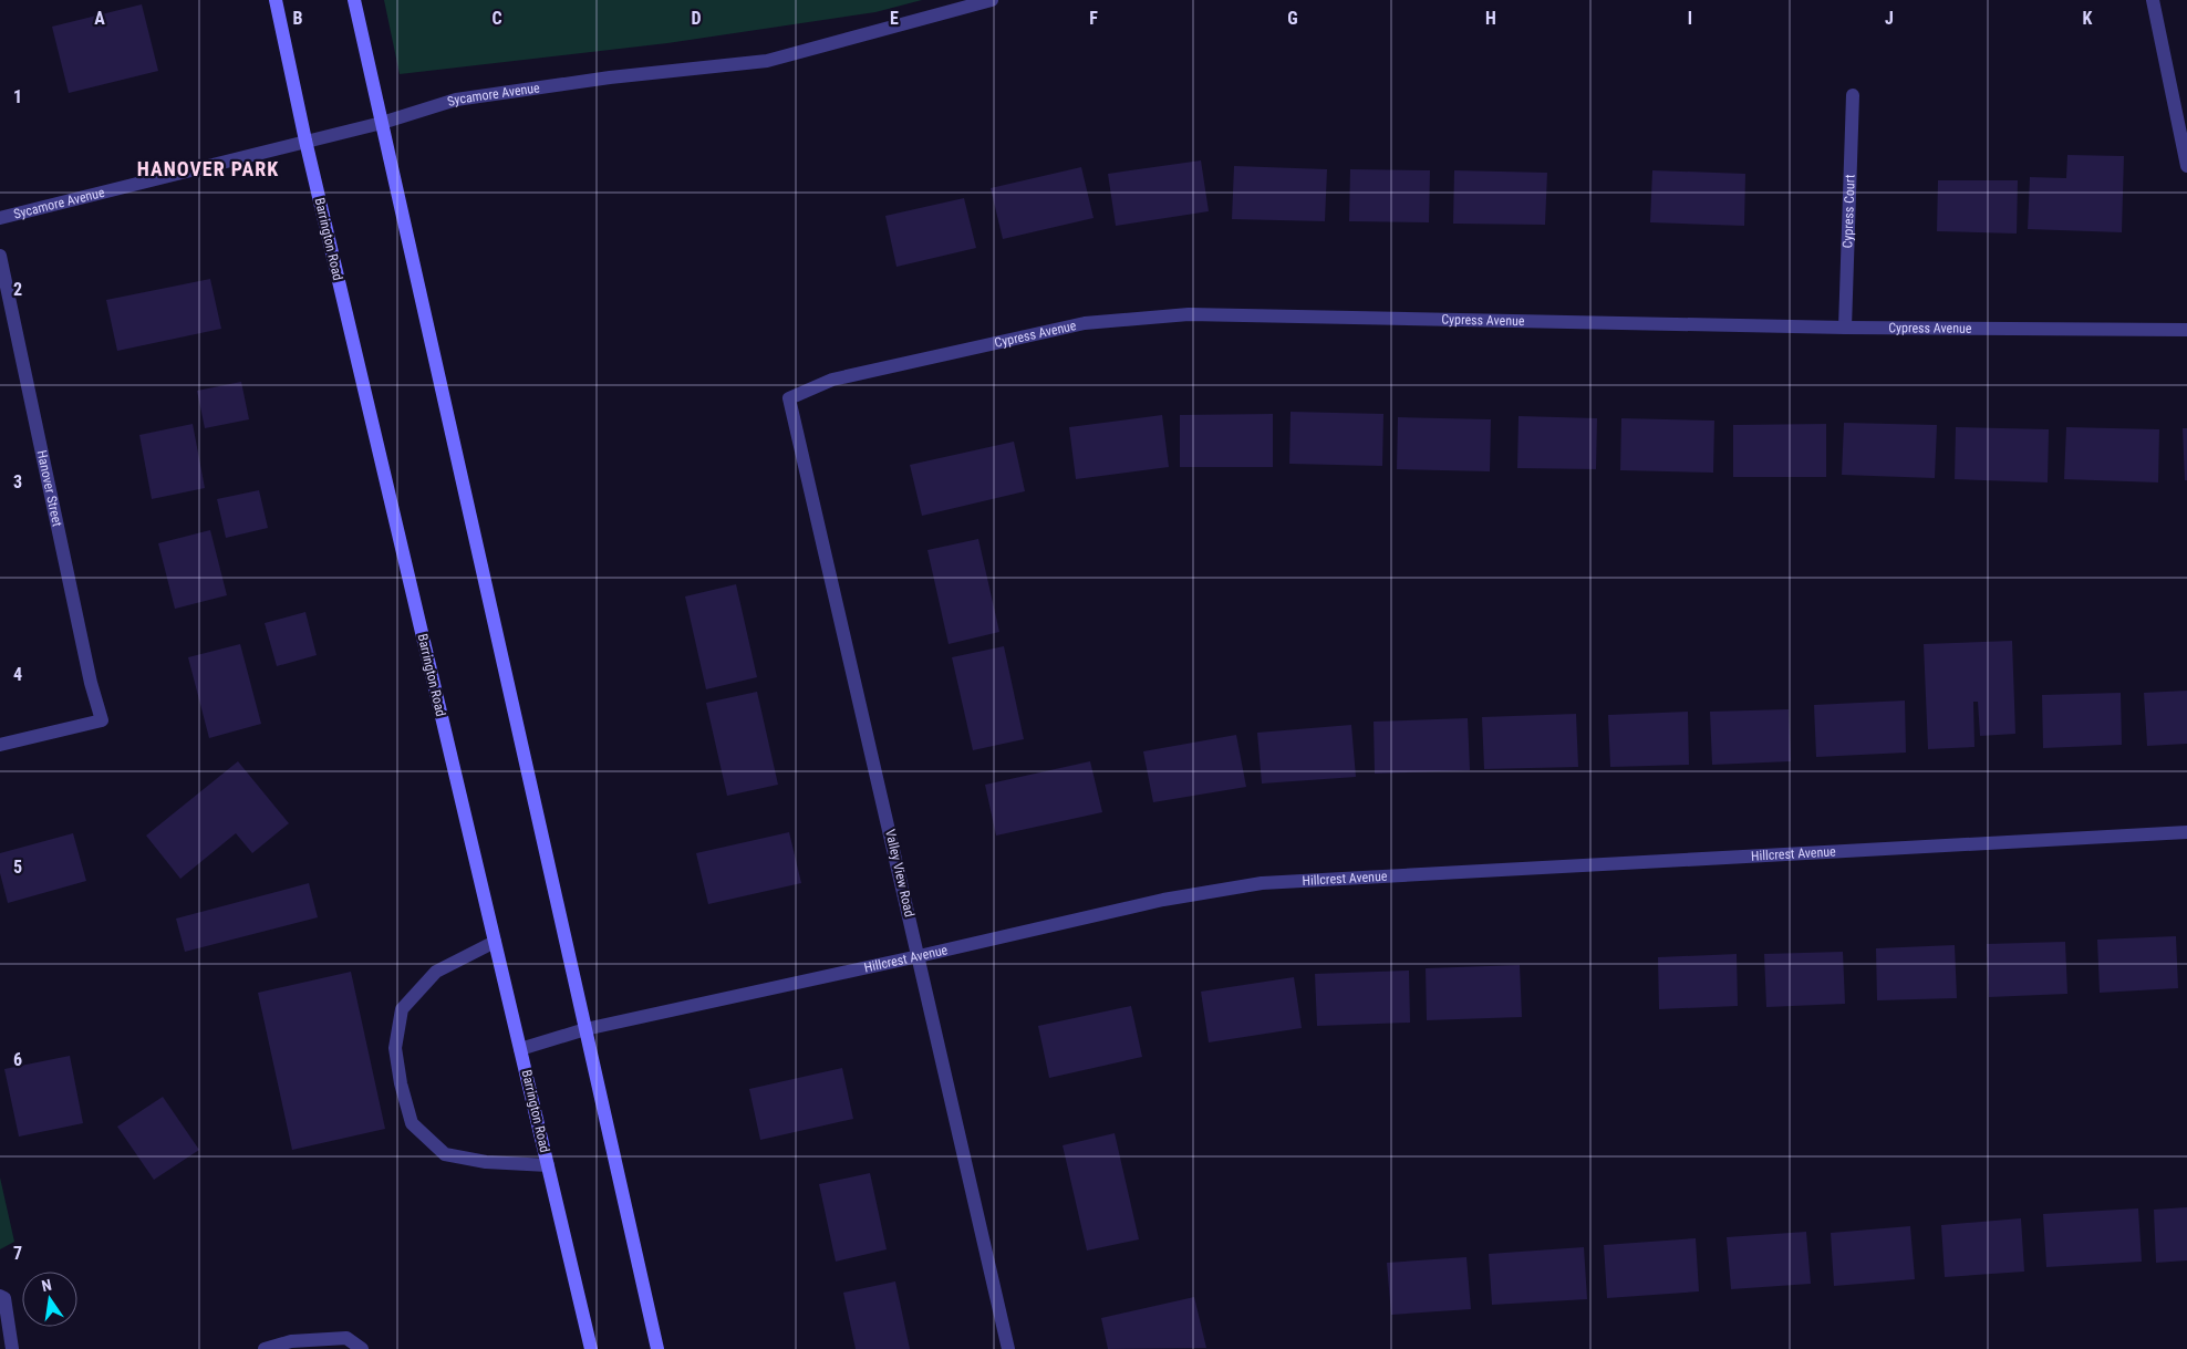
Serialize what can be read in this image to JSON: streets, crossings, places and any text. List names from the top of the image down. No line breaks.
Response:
{"streets":{"main road":["Barrington Road"],"street":["Sycamore Avenue","Cypress Court","Cypress Avenue","Hanover Street","Hillcrest Avenue","Valley View Road"]},"crossings":[["Sycamore Avenue","Barrington Road"],["Cypress Court","Cypress Avenue"],["Barrington Road","Hillcrest Avenue"],["Cypress Avenue","Valley View Road"],["Hillcrest Avenue","Valley View Road"]],"districts":["HANOVER PARK"],"north":"top","grid":{"columns":["A","B","C","D","E","F","G","H","I","J","K"],"rows":["1","2","3","4","5","6","7"]}}
